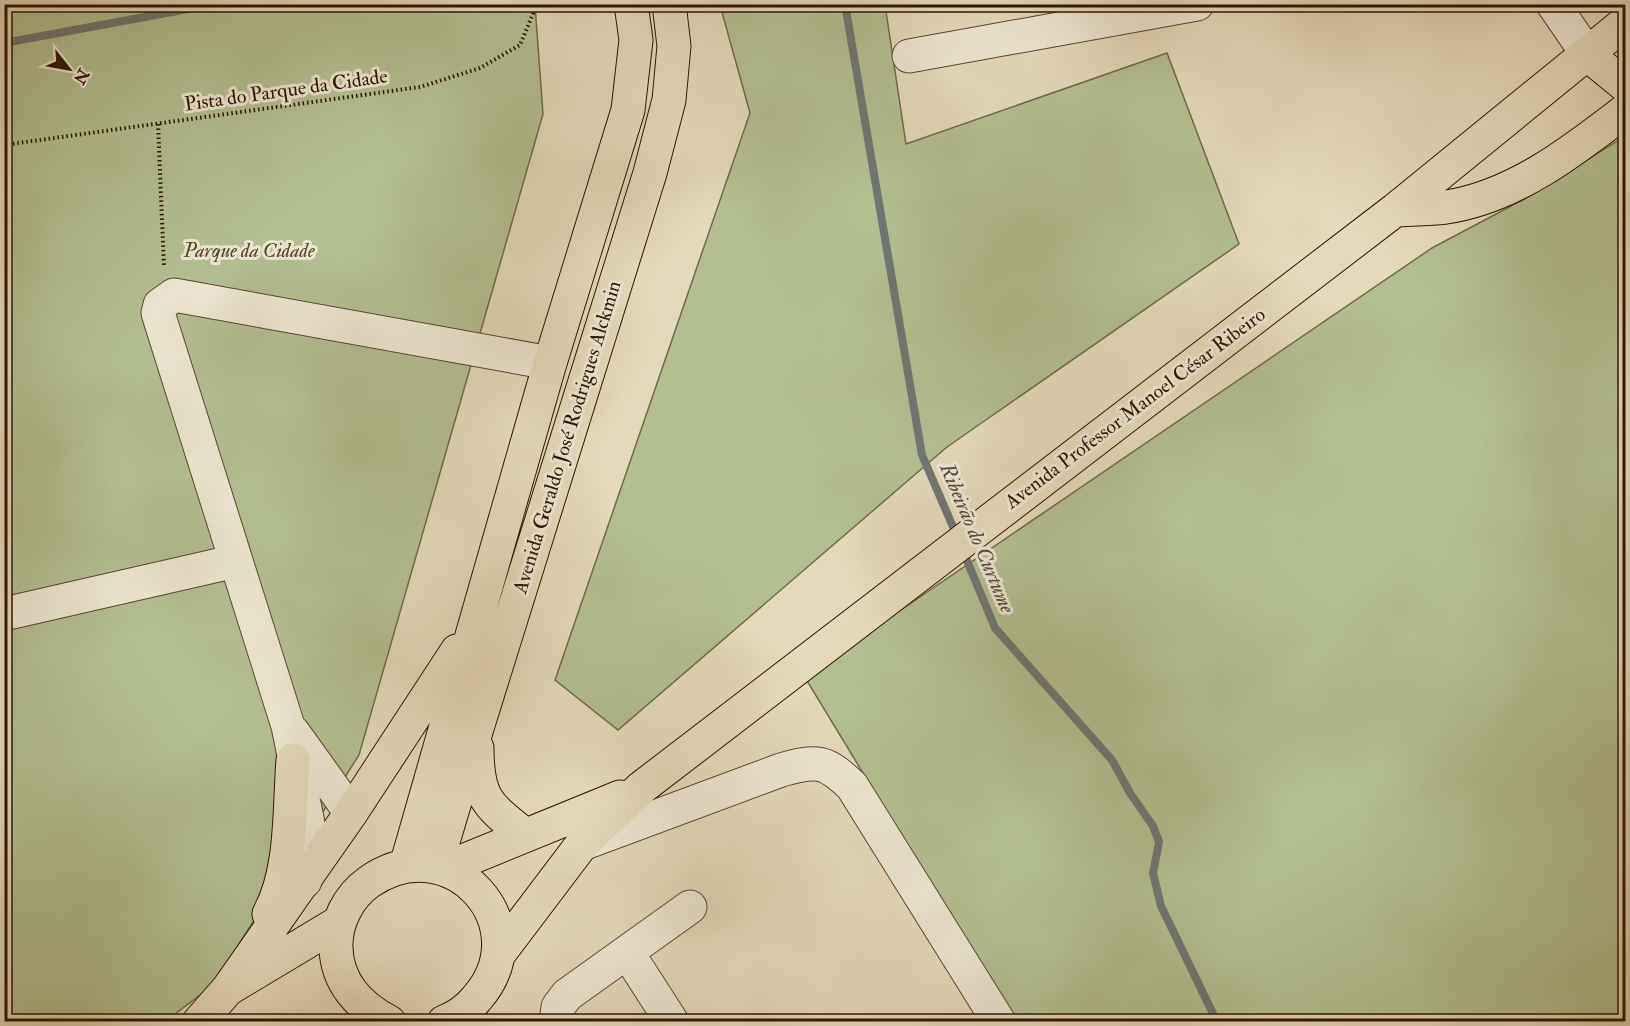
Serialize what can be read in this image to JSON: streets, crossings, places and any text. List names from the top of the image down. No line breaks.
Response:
{"streets":{"main road":["Avenida Professor Manoel César Ribeiro","Avenida Geraldo José Rodrigues Alckmin"],"path":["Pista do Parque da Cidade"]},"crossings":[["Avenida Professor Manoel César Ribeiro","Avenida Geraldo José Rodrigues Alckmin"]],"water":["Ribeirão do Curtume"],"parks":["Parque da Cidade"],"north":"bottom right"}
